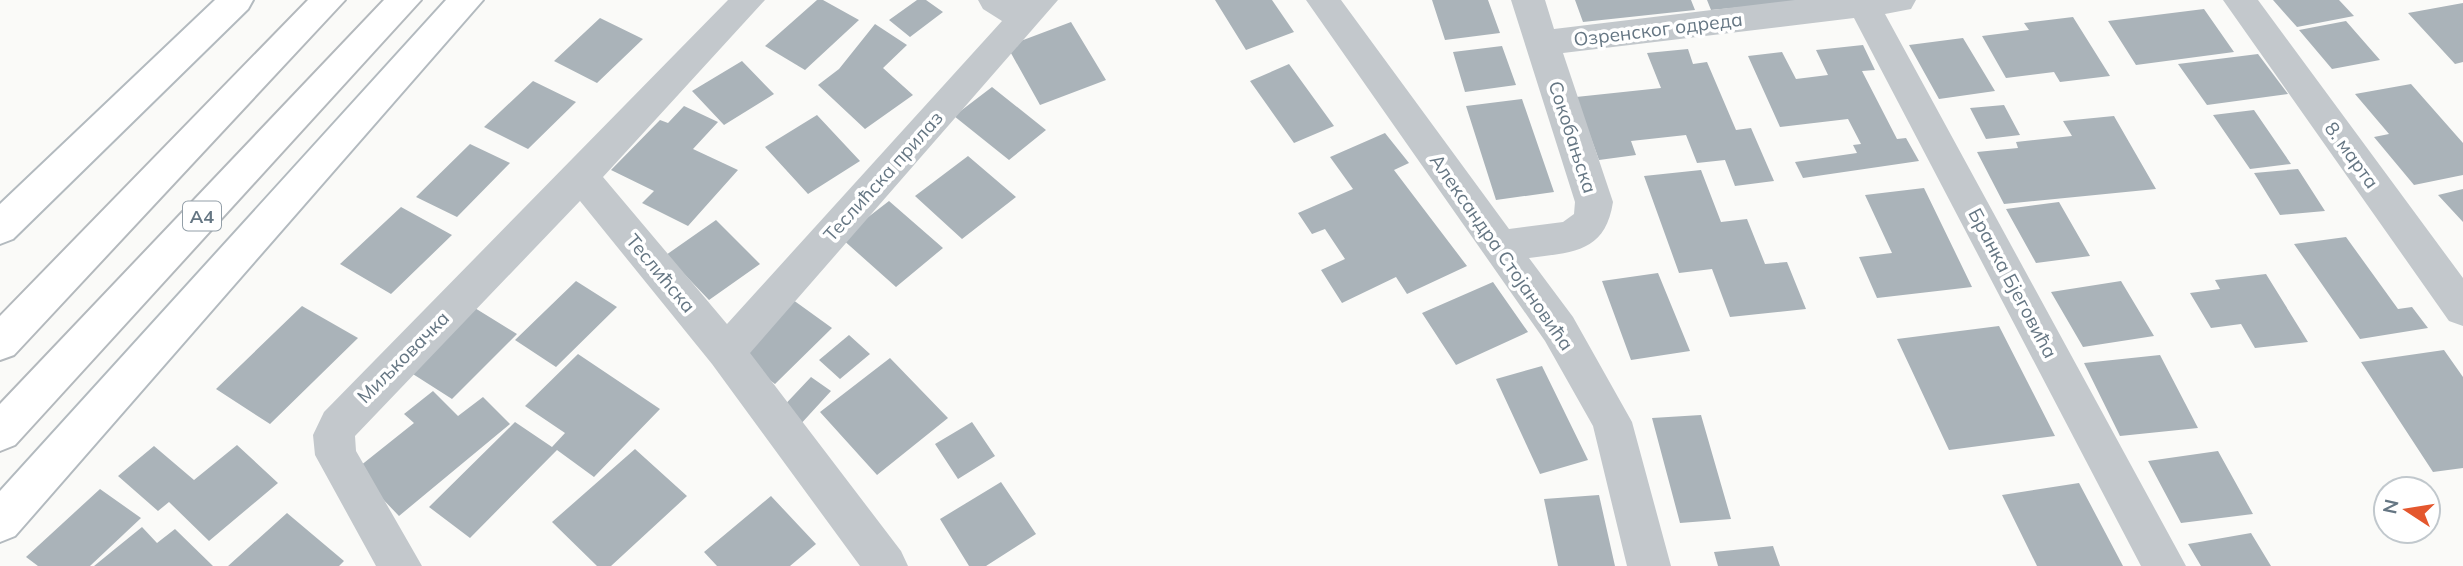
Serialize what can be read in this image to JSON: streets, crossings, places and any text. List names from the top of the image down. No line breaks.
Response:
{"streets":{"main road":["A4"],"street":["Озренског одреда","Сокобањска","8. марта","Теслићска прилаз","Александра Стојановића","Теслићска","Бранка Бјеговића","Миљковачка"]},"crossings":[["Озренског одреда","Сокобањска"],["Озренског одреда","Бранка Бјеговића"],["Сокобањска","Александра Стојановића"],["Теслићска прилаз","Теслићска"],["Теслићска","Миљковачка"]],"north":"left"}
